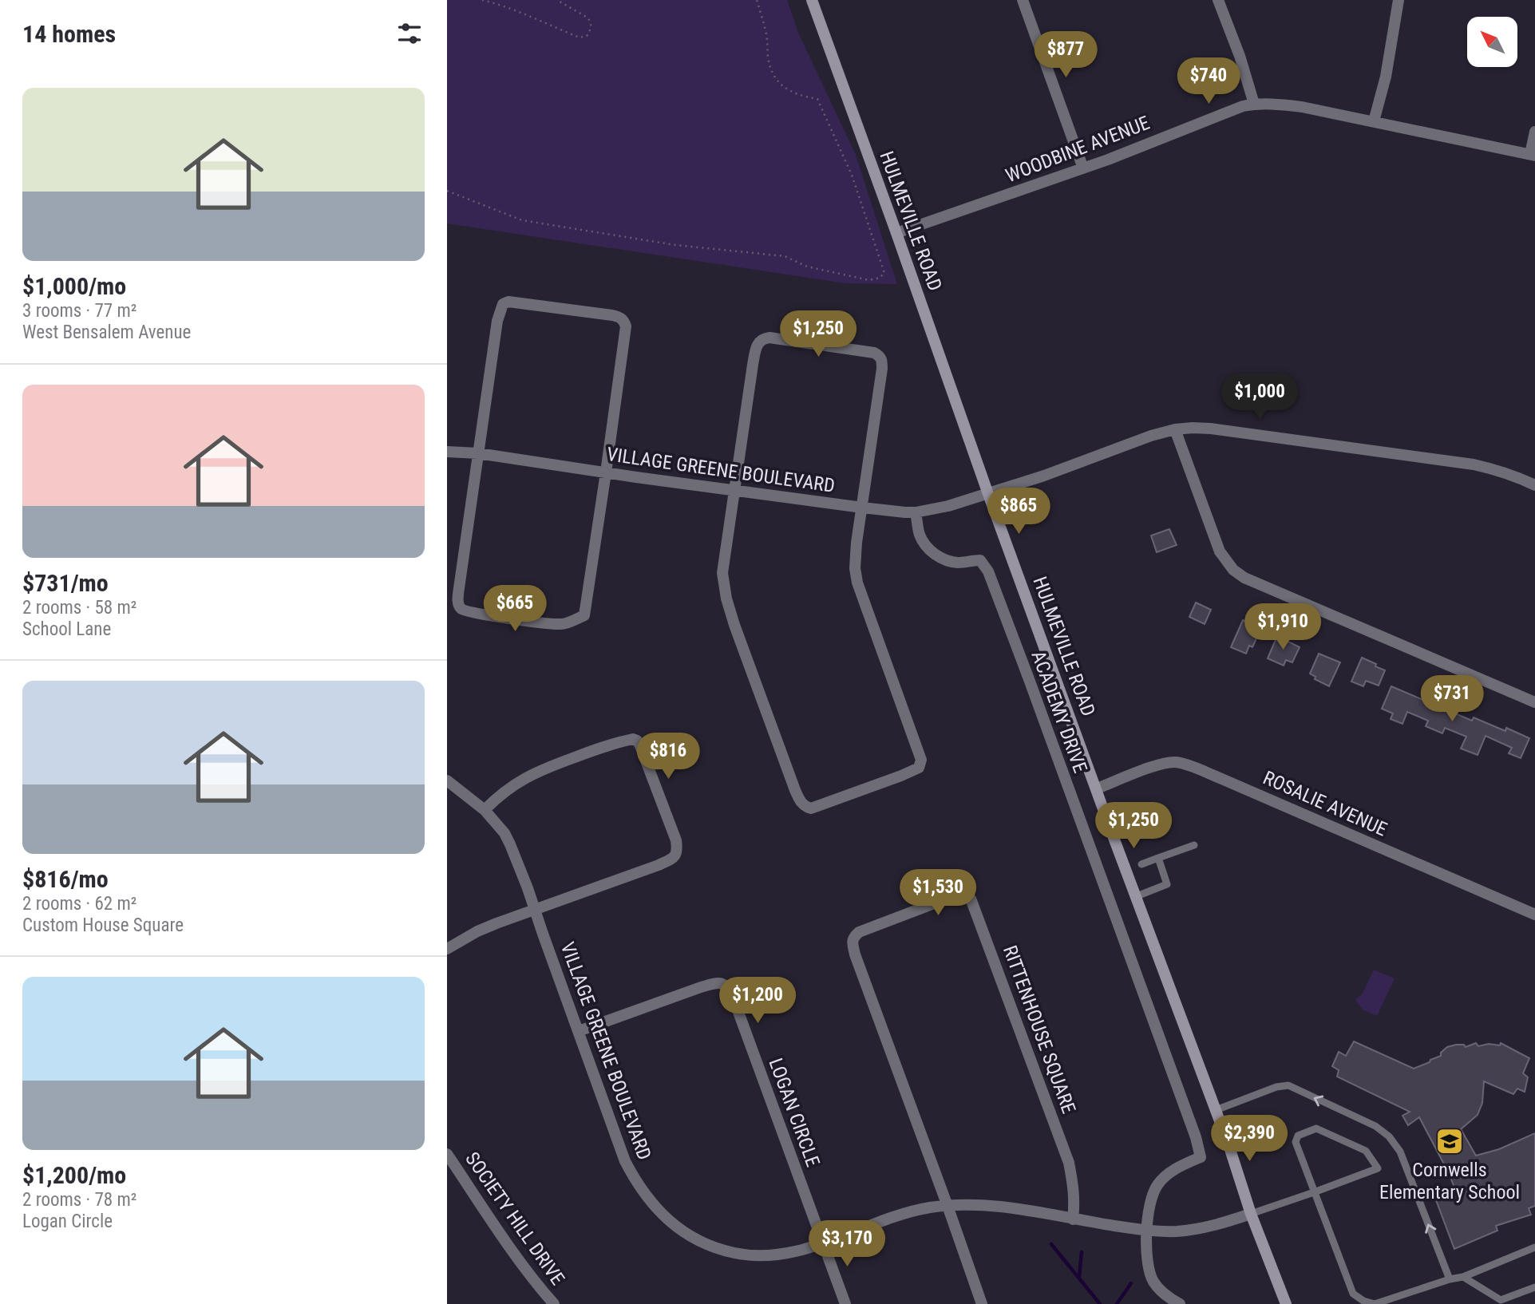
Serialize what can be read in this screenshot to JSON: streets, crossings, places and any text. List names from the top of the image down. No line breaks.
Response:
{"streets":{"main road":["HULMEVILLE ROAD"],"street":["WOODBINE AVENUE","VILLAGE GREENE BOULEVARD","ACADEMY DRIVE","ROSALIE AVENUE","RITTENHOUSE SQUARE","LOGAN CIRCLE","SOCIETY HILL DRIVE"]},"crossings":[["WOODBINE AVENUE","HULMEVILLE ROAD"],["HULMEVILLE ROAD","VILLAGE GREENE BOULEVARD"],["HULMEVILLE ROAD","ROSALIE AVENUE"],["VILLAGE GREENE BOULEVARD","ACADEMY DRIVE"],["VILLAGE GREENE BOULEVARD","RITTENHOUSE SQUARE"],["VILLAGE GREENE BOULEVARD","LOGAN CIRCLE"]],"places":{"school or university":["Cornwells Elementary School"]},"north":"top left","page":{"heading":"14 homes","price":["$877","$740","$1,250","$1,000","$865","$665","$1,910","$731","$816","$1,250","$1,530","$1,200","$2,390","$3,170"],"list":[{"name":"$1,000/mo","note":"3 rooms · 77 m² · West Bensalem Avenue"},{"name":"$731/mo","note":"2 rooms · 58 m² · School Lane"},{"name":"$816/mo","note":"2 rooms · 62 m² · Custom House Square"},{"name":"$1,200/mo","note":"2 rooms · 78 m² · Logan Circle"}]}}
